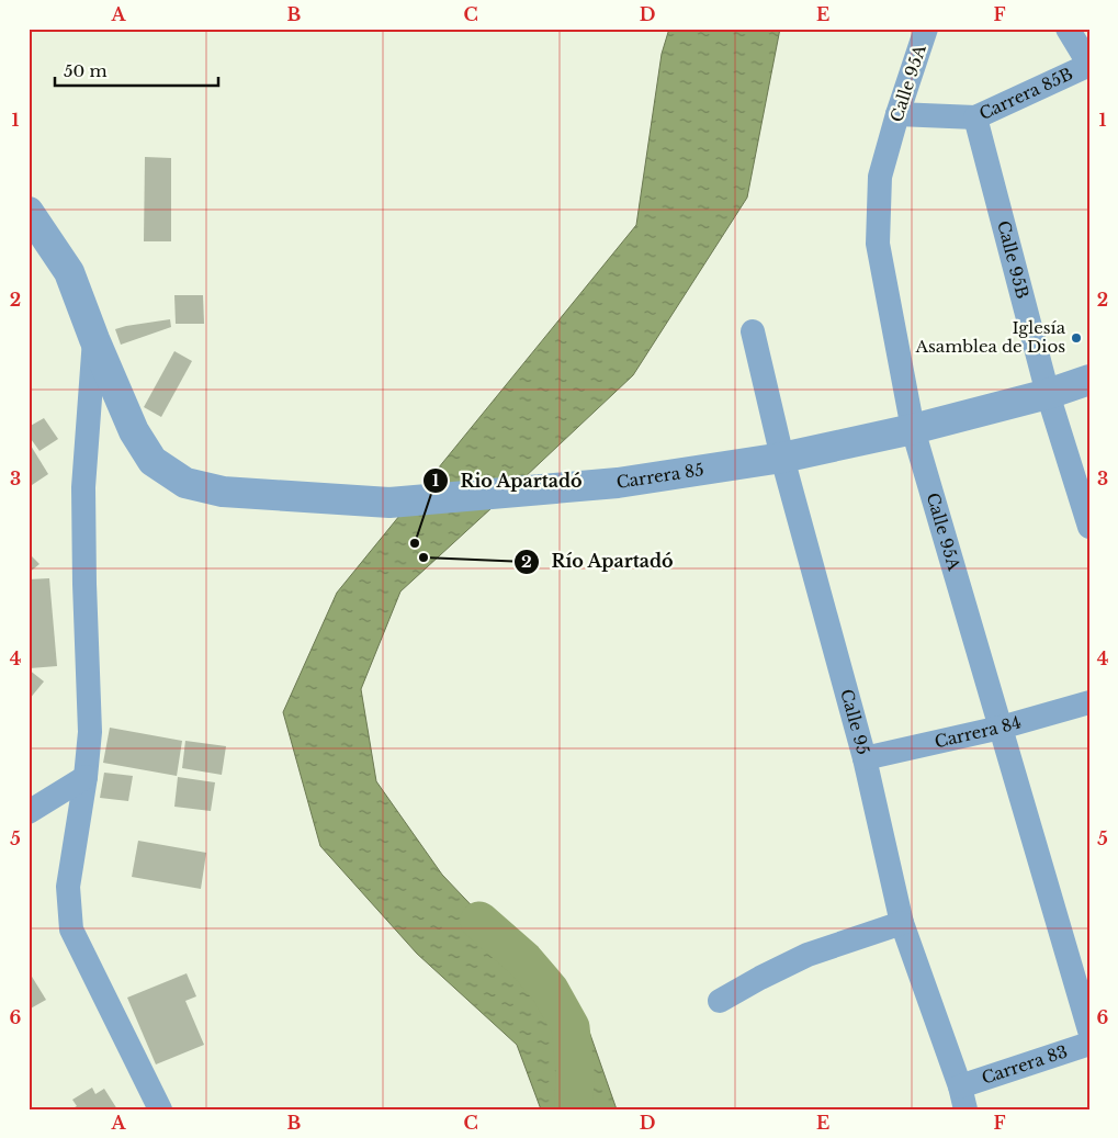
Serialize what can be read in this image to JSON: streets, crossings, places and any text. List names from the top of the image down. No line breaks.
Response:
{"streets":{"street":["Calle 95A","Carrera 85B","Calle 95B","Carrera 85","Calle 95","Carrera 84","Carrera 83"]},"crossings":[["Calle 95A","Carrera 85B"],["Calle 95A","Carrera 85"],["Calle 95A","Carrera 84"],["Carrera 85B","Calle 95B"],["Calle 95B","Carrera 85"],["Carrera 85","Calle 95"],["Calle 95","Carrera 84"],["Calle 95","Carrera 83"]],"places":["Iglesía Asamblea de Dios","Rio Apartadó","Río Apartadó"],"scale_bar":"50 m","grid":{"columns":["A","B","C","D","E","F"],"rows":["1","2","3","4","5","6"]}}
